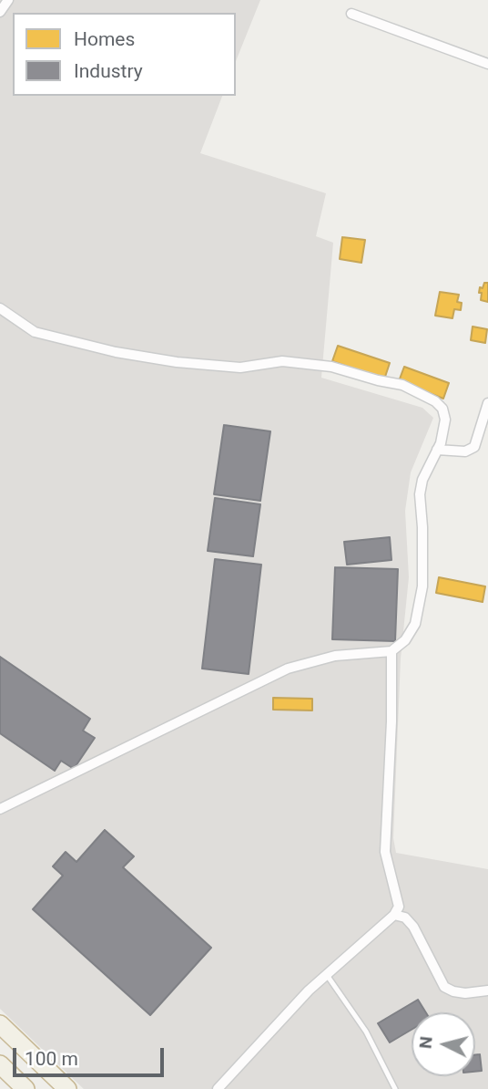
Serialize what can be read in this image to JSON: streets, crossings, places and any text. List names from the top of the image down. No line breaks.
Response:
{"legend":["Homes","Industry"],"scale_bar":"100 m","north":"left"}
